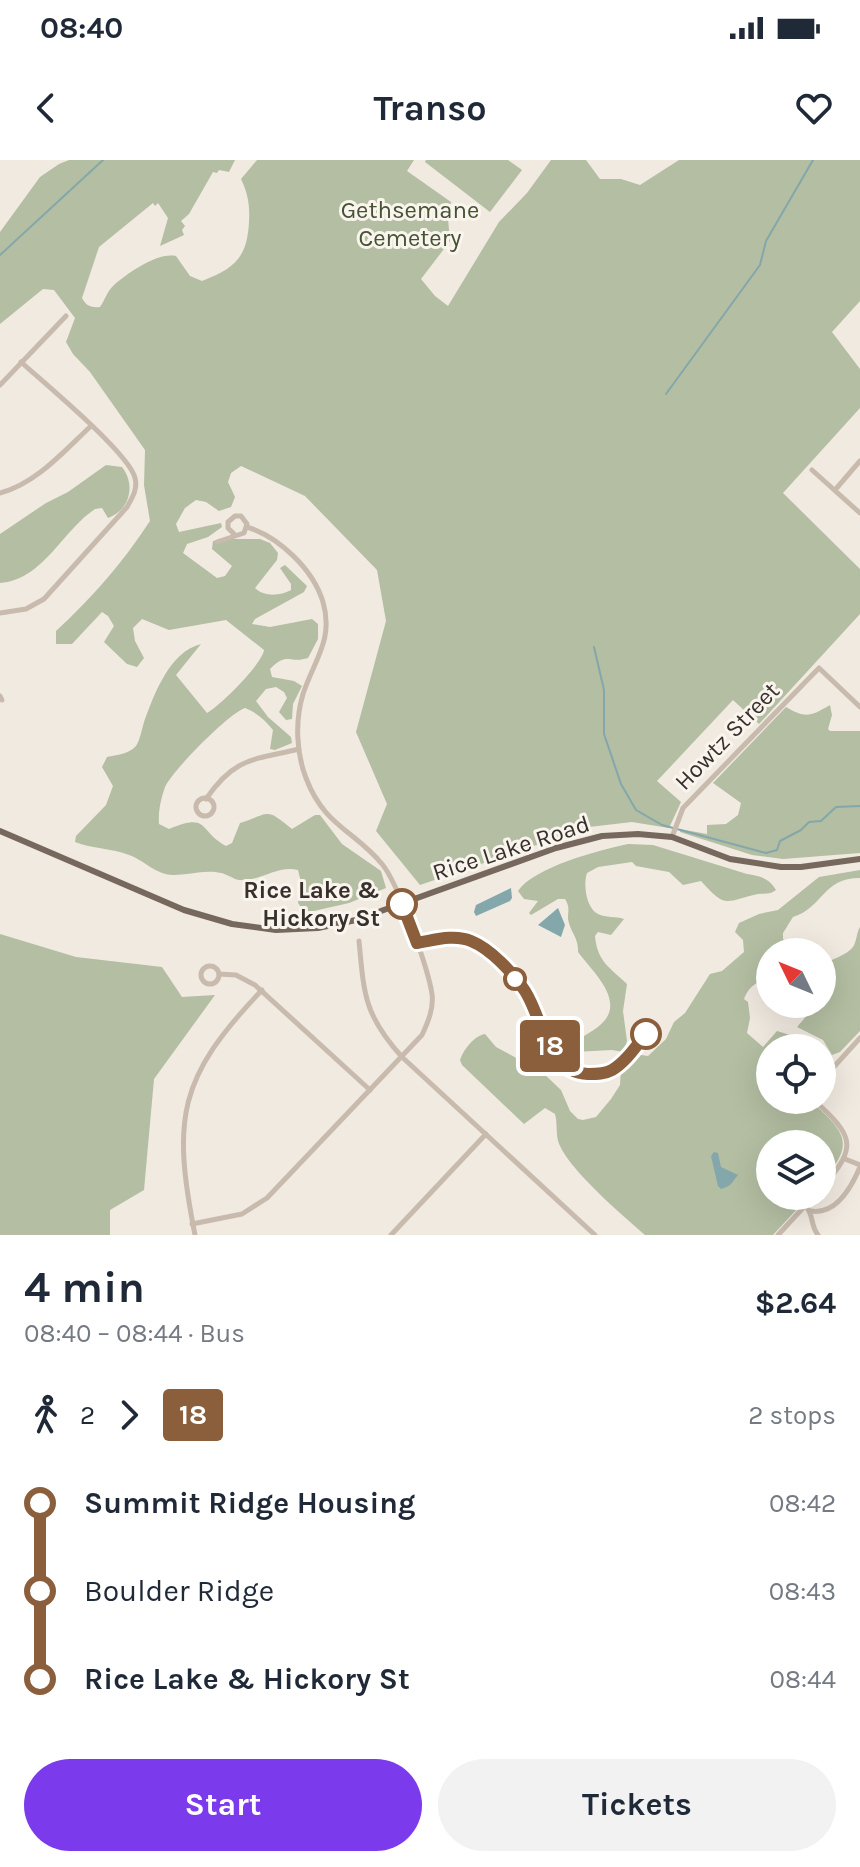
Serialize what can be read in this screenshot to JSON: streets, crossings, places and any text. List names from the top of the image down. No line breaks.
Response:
{"streets":{"main road":["Rice Lake Road"],"street":["Howtz Street"]},"crossings":[["Howtz Street","Rice Lake Road"]],"parks":["Gethsemane Cemetery"],"places":["Rice Lake & Hickory St"],"lines":["bus line 18"],"north":"top left","page":{"status":"08:40","header":"Transo","on_map":"18","heading":["4 min","08:40 – 08:44 · Bus","$2.64"],"legs":["2","18","2 stops"],"list":[{"name":"Summit Ridge Housing","value":"08:42"},{"name":"Boulder Ridge","value":"08:43"},{"name":"Rice Lake & Hickory St","value":"08:44"}],"buttons":["Start","Tickets"]}}
